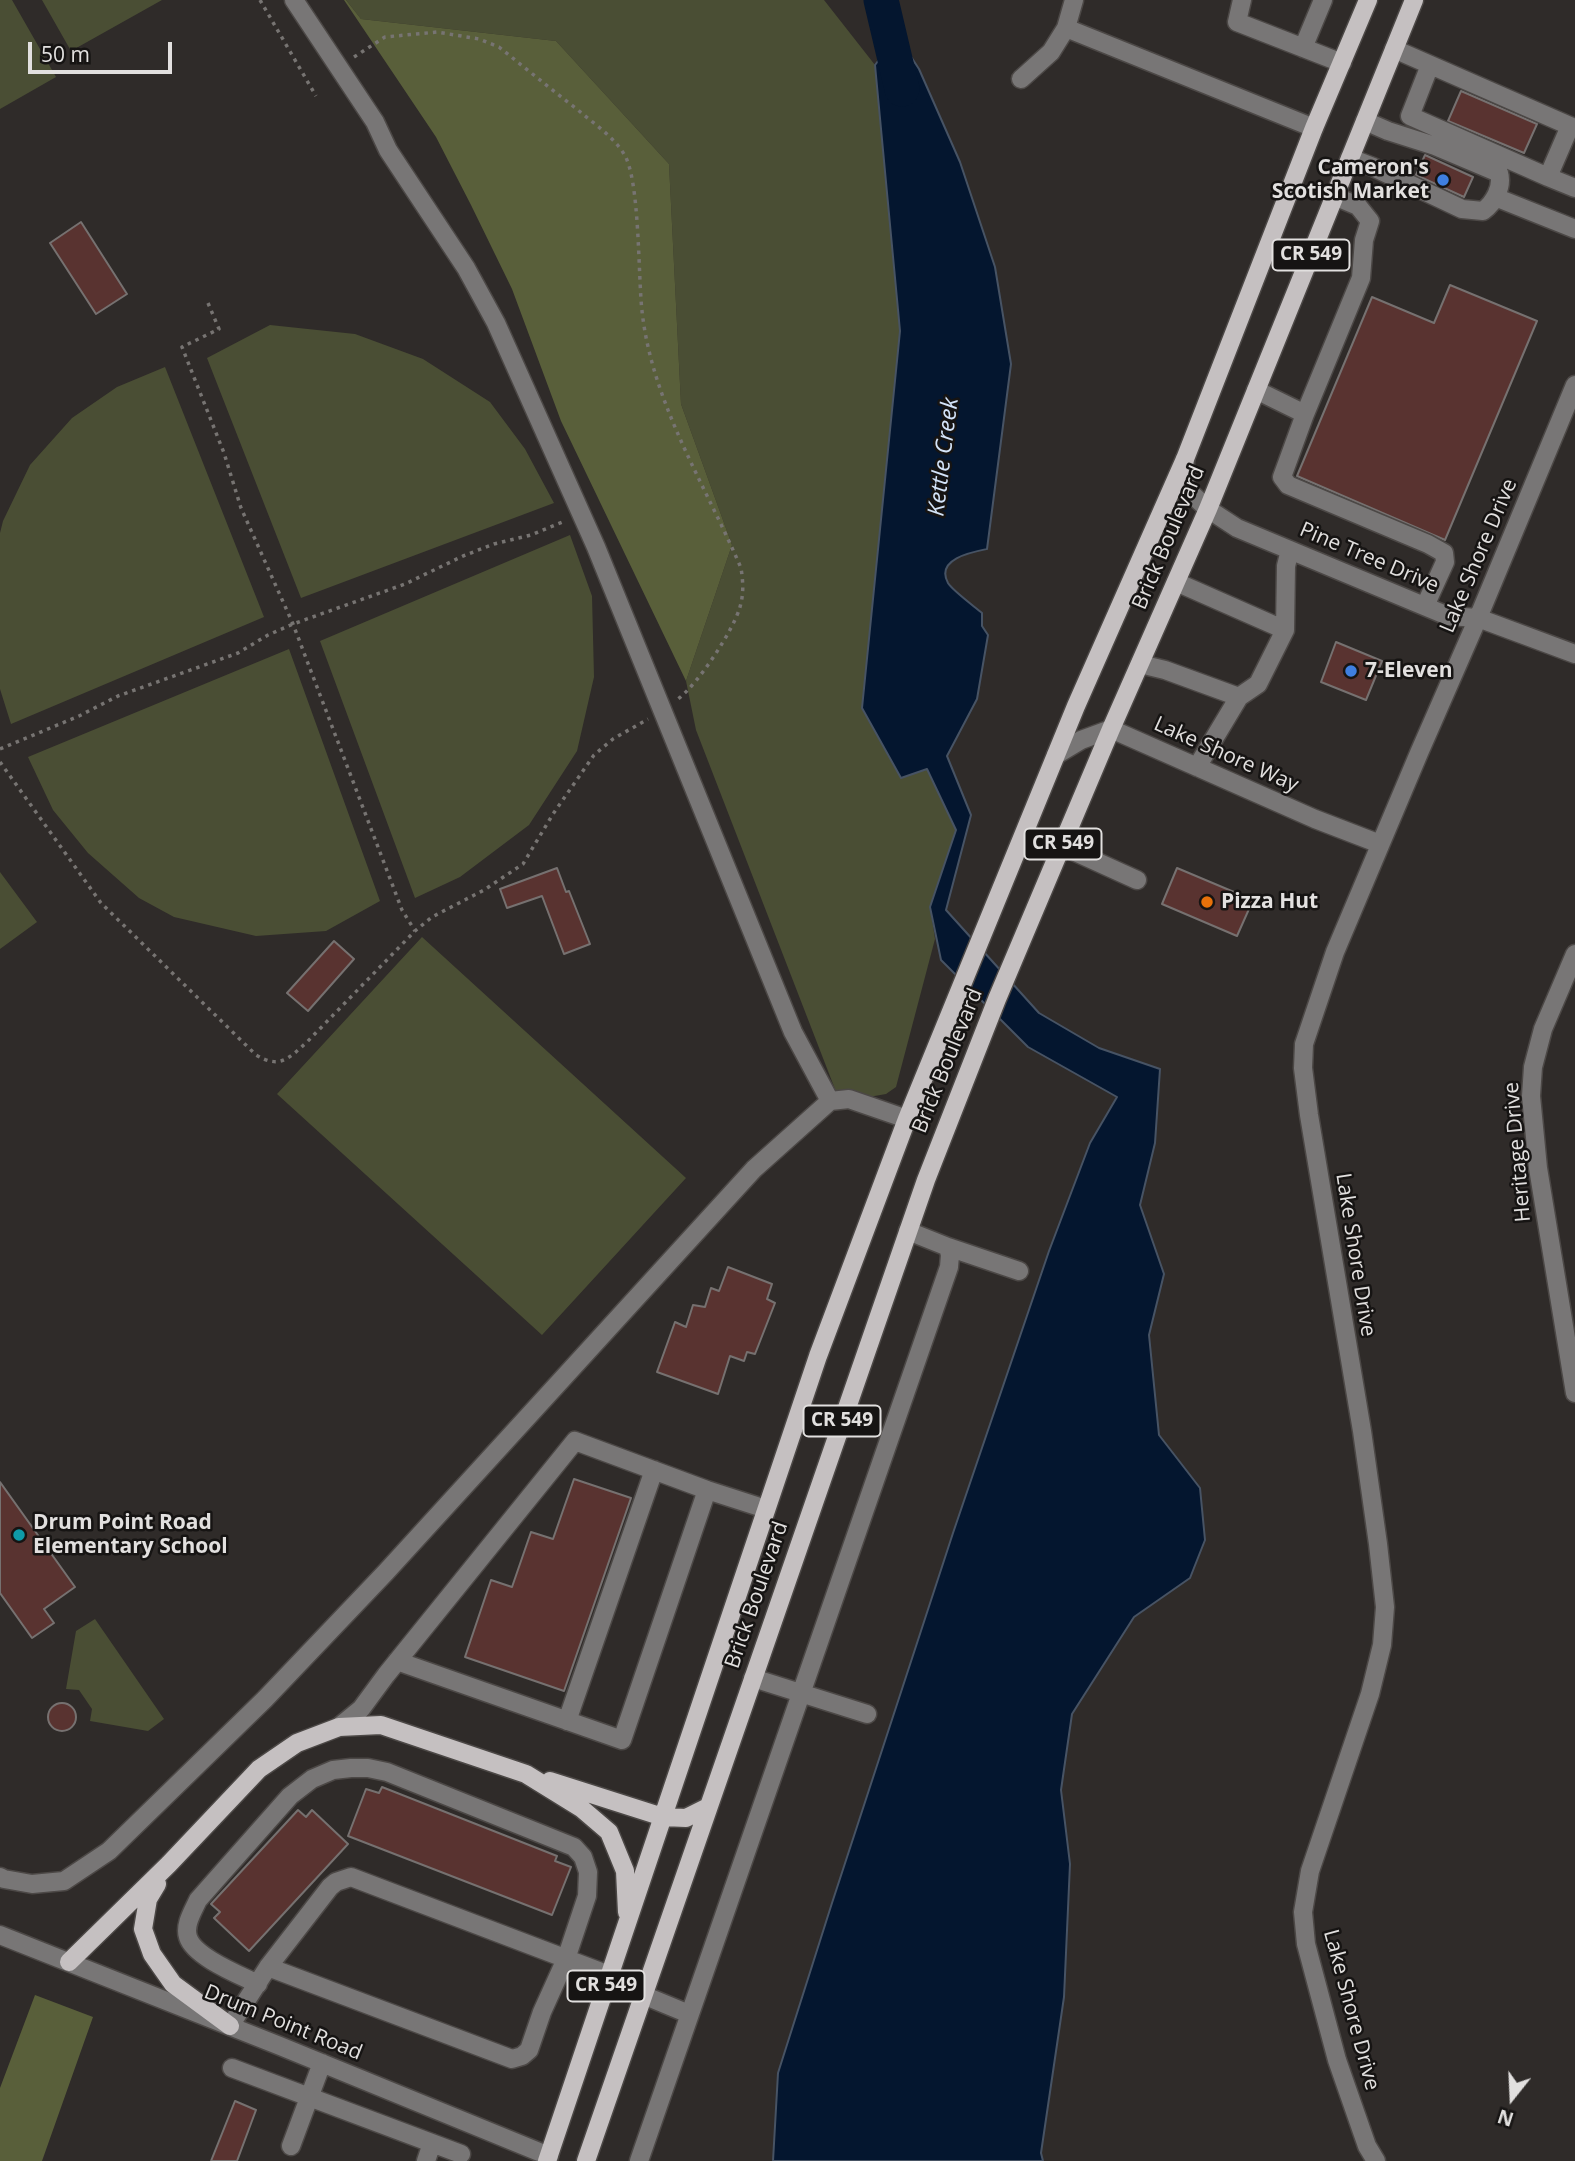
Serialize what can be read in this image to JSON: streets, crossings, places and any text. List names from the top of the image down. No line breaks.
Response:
{"streets":{"main road":["CR 549","Brick Boulevard"],"street":["Lake Shore Drive","Pine Tree Drive","Lake Shore Way","Heritage Drive","Drum Point Road"]},"crossings":[["Brick Boulevard","Pine Tree Drive"],["Brick Boulevard","Lake Shore Way"],["Brick Boulevard","Drum Point Road"],["Lake Shore Drive","Pine Tree Drive"],["Lake Shore Drive","Lake Shore Way"]],"water":["Kettle Creek"],"places":["Cameron's Scotish Market","7-Eleven","Pizza Hut","Drum Point Road Elementary School"],"scale_bar":"50 m","north":"bottom"}
